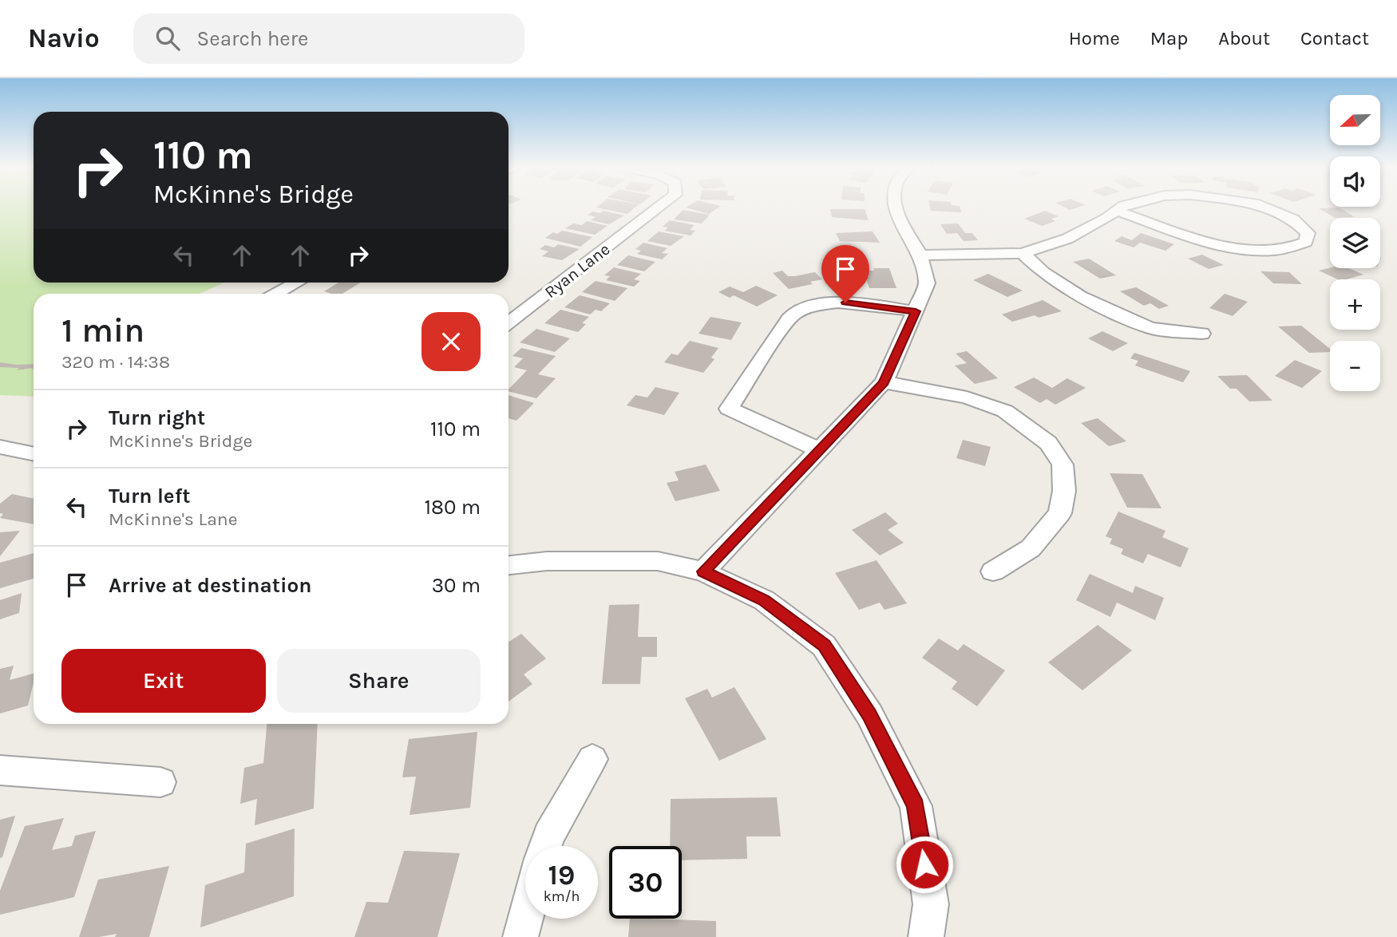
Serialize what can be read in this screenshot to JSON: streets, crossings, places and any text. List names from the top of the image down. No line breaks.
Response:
{"streets":{"street":["Ryan Lane"]},"north":"left","page":{"header":"Navio","search":"Search here","nav":["Home","Map","About","Contact"],"map_buttons":["+","−"],"turn":["110 m","McKinne's Bridge"],"heading":["1 min","320 m · 14:38"],"list":[{"name":"Turn right","note":"McKinne's Bridge","value":"110 m"},{"name":"Turn left","note":"McKinne's Lane","value":"180 m"},{"name":"Arrive at destination","value":"30 m"}],"buttons":["Exit","Share"],"speed":"19 km/h","limit":"30"}}
